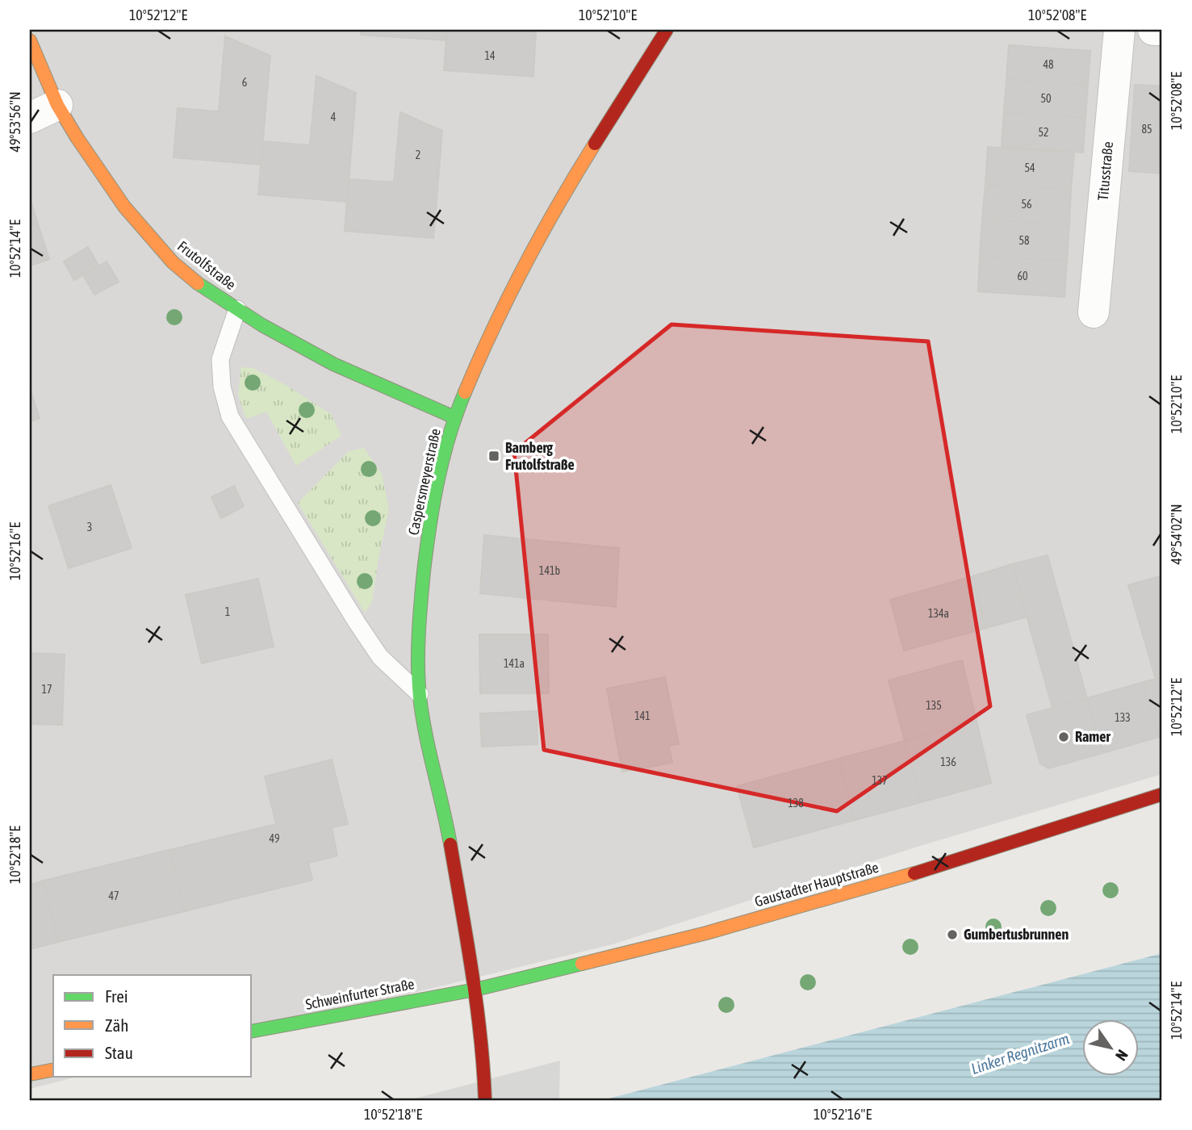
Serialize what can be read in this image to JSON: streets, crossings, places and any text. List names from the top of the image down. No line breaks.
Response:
{"streets":{"street":["Titusstraße","Frutolfstraße","Caspersmeyerstraße","Gaustadter Hauptstraße","Schweinfurter Straße"]},"crossings":[["Frutolfstraße","Caspersmeyerstraße"],["Caspersmeyerstraße","Gaustadter Hauptstraße"],["Caspersmeyerstraße","Schweinfurter Straße"],["Gaustadter Hauptstraße","Schweinfurter Straße"]],"water":["Linker Regnitzarm"],"places":{"transit":["Bamberg Frutolfstraße"],"other":["Ramer","Gumbertusbrunnen"]},"house_numbers":["14","48","6","50","4","85","52","2","54","56","58","60","3","141b","1","134a","141a","17","135","141","133","136","137","138","49","47"],"legend":["Frei","Zäh","Stau"],"north":"bottom right","coordinates":["10°52'12\"E","10°52'10\"E","10°52'08\"E","49°53'56\"N","10°52'14\"E","49°54'02\"N","10°52'16\"E","10°52'18\"E"]}
